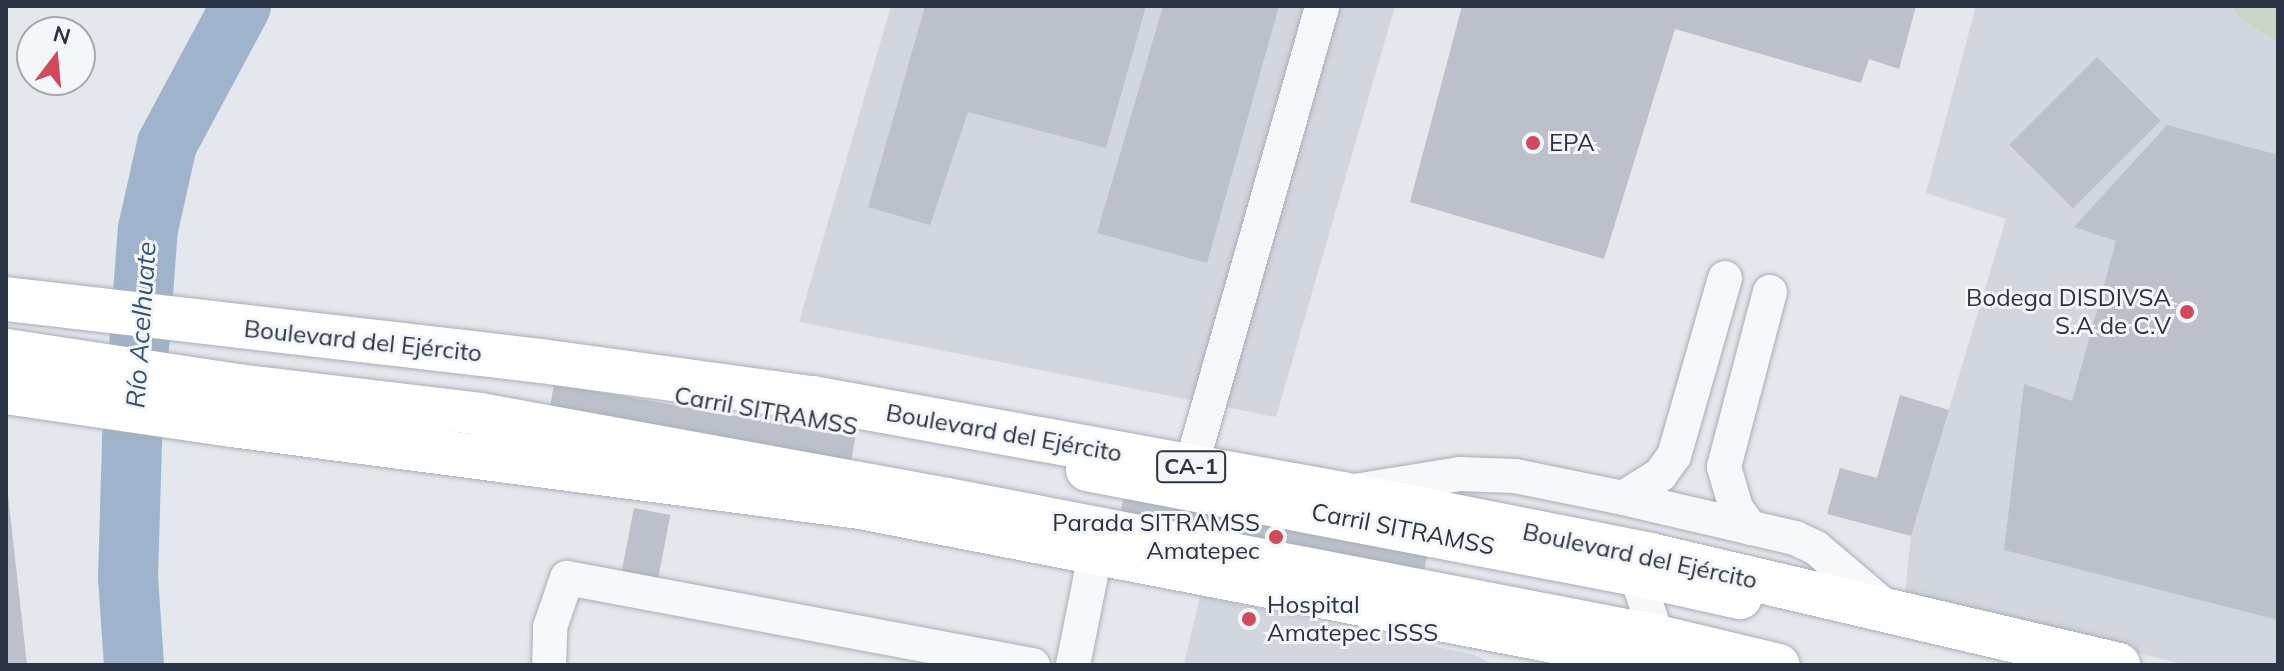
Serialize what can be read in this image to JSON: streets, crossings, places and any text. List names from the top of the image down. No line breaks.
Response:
{"streets":{"highway":["Boulevard del Ejército","CA-1"],"main road":["Carril SITRAMSS"]},"crossings":[["Boulevard del Ejército","Carril SITRAMSS"]],"water":["Río Acelhuate"],"places":["EPA","Bodega DISDIVSA S.A de C.V","Parada SITRAMSS Amatepec","Hospital Amatepec ISSS"],"north":"top"}
